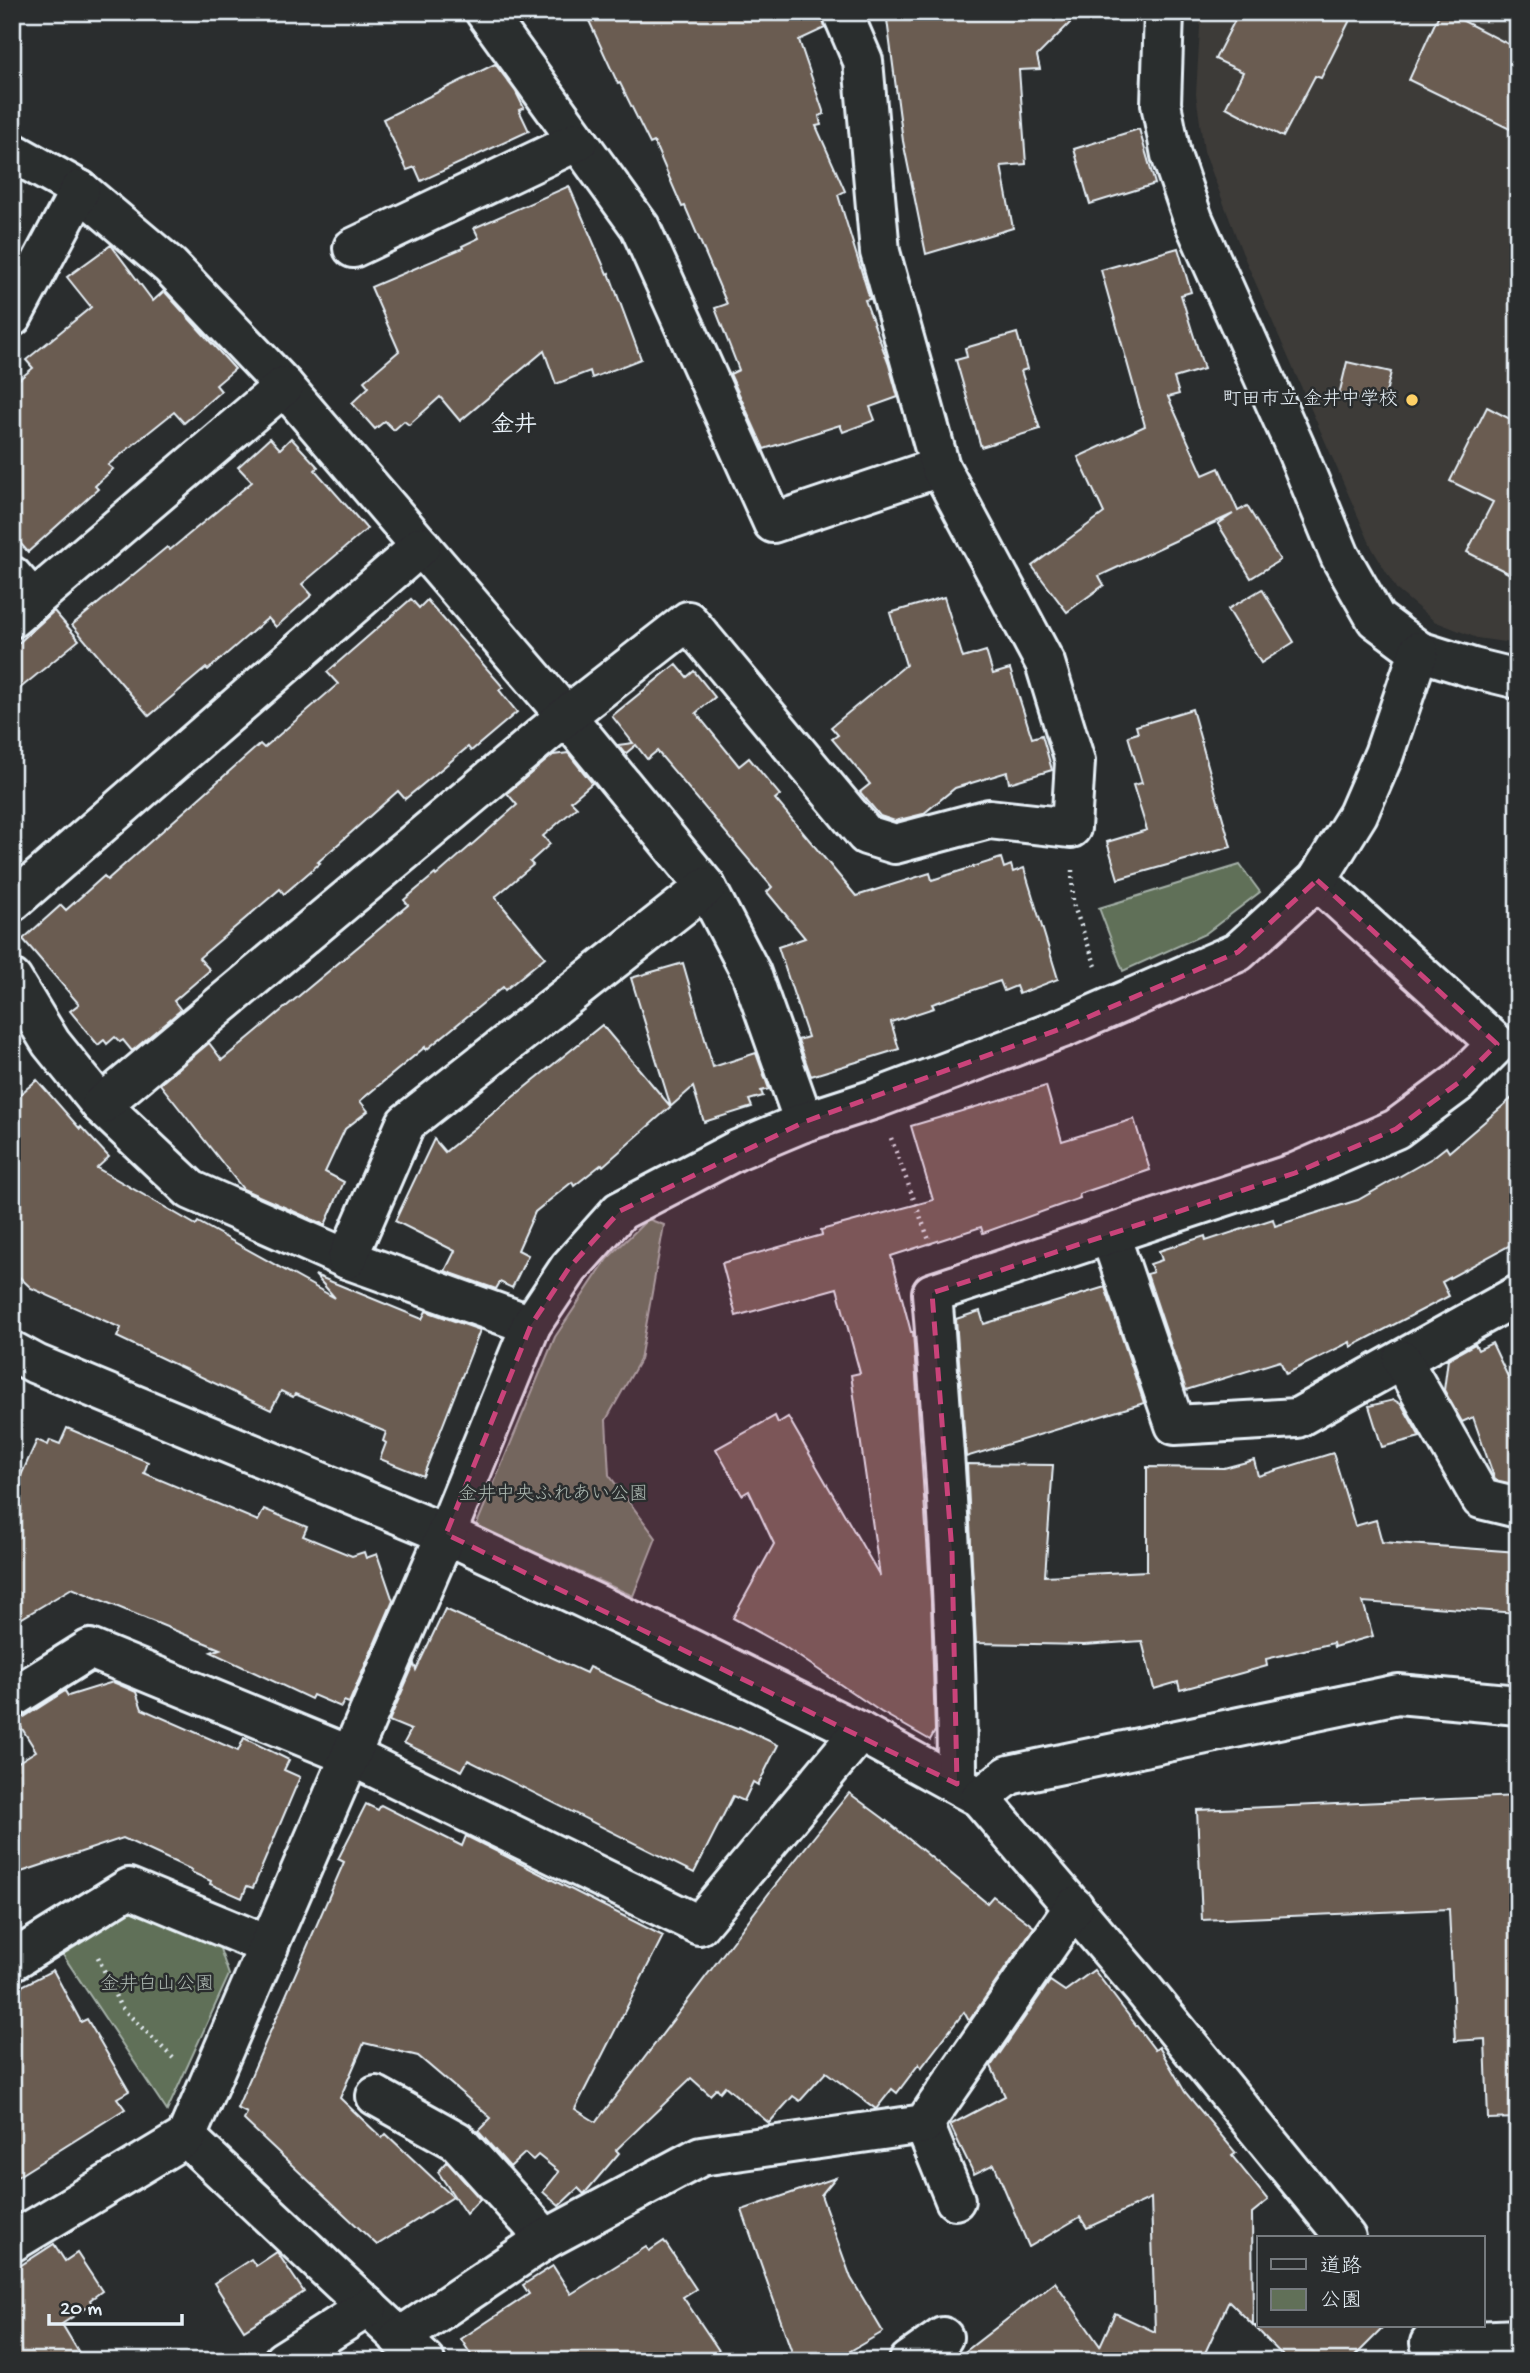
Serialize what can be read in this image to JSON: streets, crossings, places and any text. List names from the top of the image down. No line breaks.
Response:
{"districts":["金井"],"parks":["金井中央ふれあい公園","金井白山公園"],"places":["町田市立 金井中学校"],"legend":["道路","公園"],"scale_bar":"20 m"}
